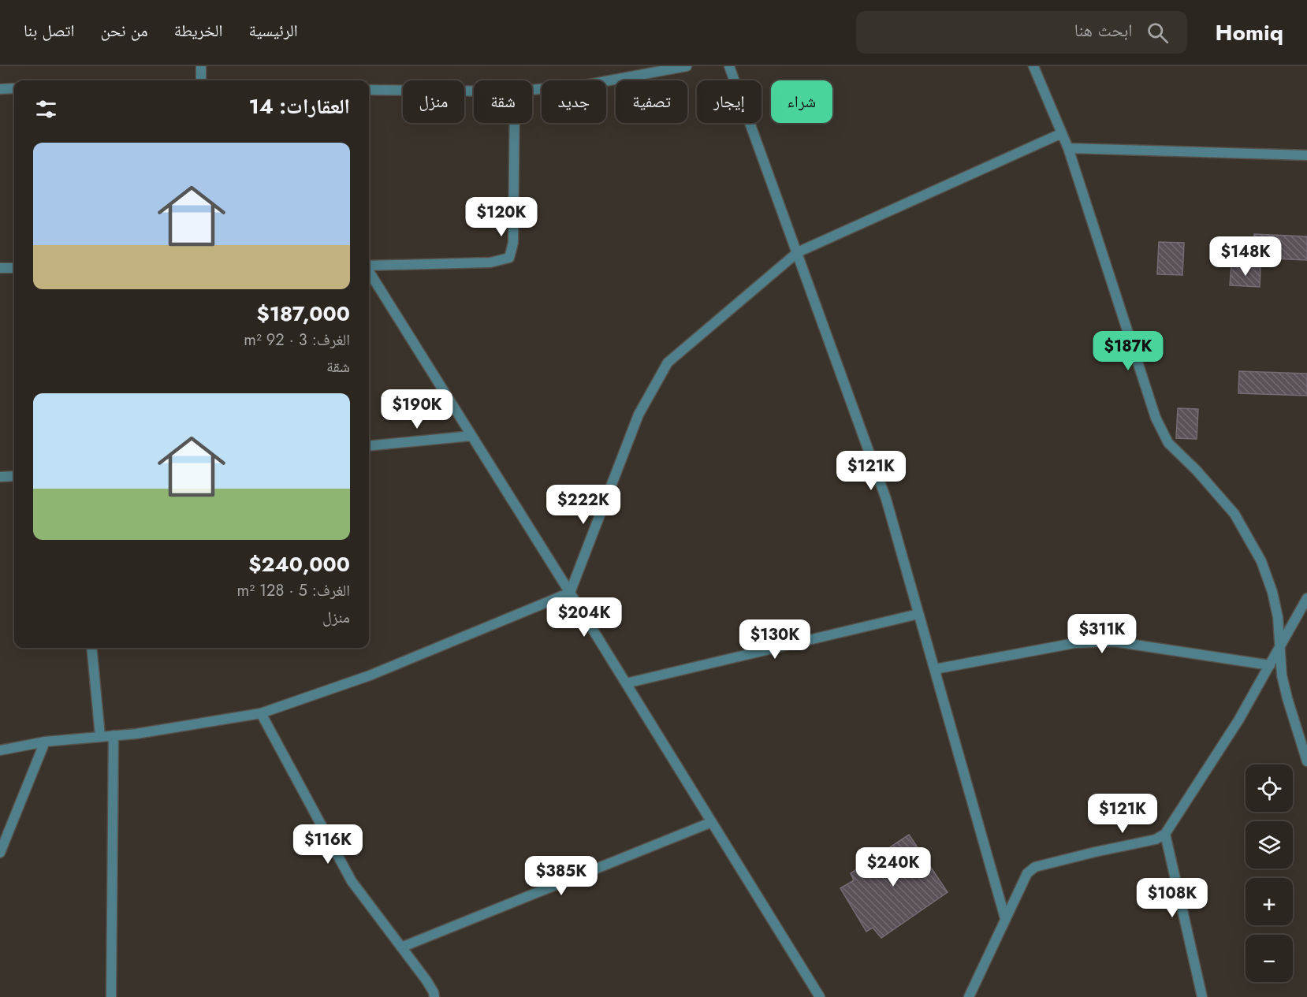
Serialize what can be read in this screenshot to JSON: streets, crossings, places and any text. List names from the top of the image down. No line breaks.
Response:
{"page":{"header":"Homiq","search":"ابحث هنا","nav":["الرئيسية","الخريطة","من نحن","اتصل بنا"],"chip":["شراء","إيجار","تصفية","جديد","شقة","منزل"],"heading":"العقارات: 14","list":[{"name":"$187,000","note":"الغرف: 3 · 92 m² · شقة"},{"name":"$240,000","note":"الغرف: 5 · 128 m² · منزل"}],"price":["$120K","$148K","$187K","$190K","$121K","$222K","$204K","$311K","$130K","$121K","$116K","$240K","$385K","$108K"],"map_buttons":["+","−"]}}
